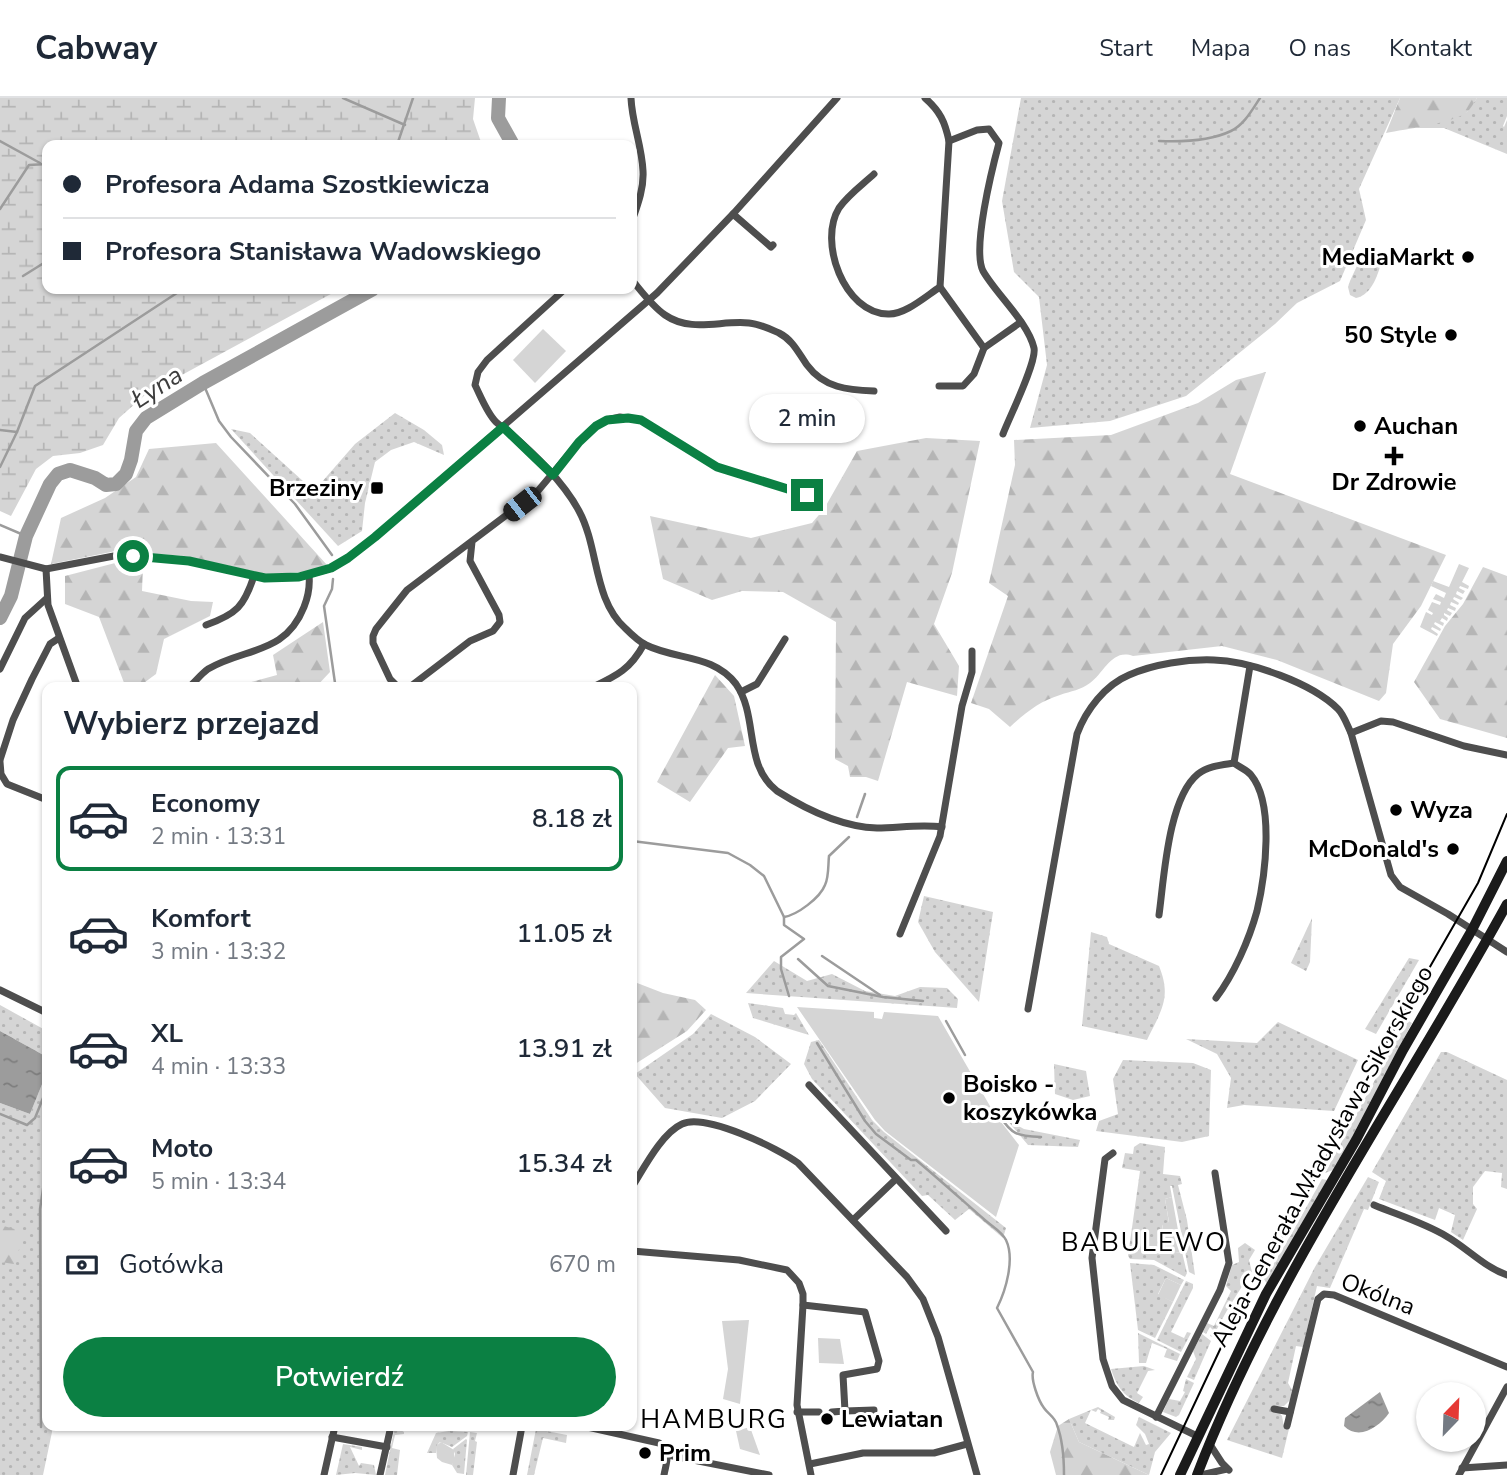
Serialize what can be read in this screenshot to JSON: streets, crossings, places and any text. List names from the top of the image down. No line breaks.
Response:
{"streets":{"main road":["Aleja Generała Władysława Sikorskiego"],"street":["Okólna"]},"districts":["BABULEWO","HAMBURG"],"water":["Łyna"],"places":{"other":["MediaMarkt","50 Style","Auchan","Wyza","McDonald's","Boisko - koszykówka","Lewiatan","Prim"],"health":["Dr Zdrowie"],"transit":["Brzeziny"]},"north":"top right","page":{"header":"Cabway","nav":["Start","Mapa","O nas","Kontakt"],"banner":["Profesora Adama Szostkiewicza","Profesora Stanisława Wadowskiego"],"bubble":"2 min","heading":"Wybierz przejazd","list":[{"name":"Economy","note":"2 min · 13:31","value":"8.18 zł"},{"name":"Komfort","note":"3 min · 13:32","value":"11.05 zł"},{"name":"XL","note":"4 min · 13:33","value":"13.91 zł"},{"name":"Moto","note":"5 min · 13:34","value":"15.34 zł"}],"pay":["Gotówka","670 m"],"buttons":"Potwierdź"}}
